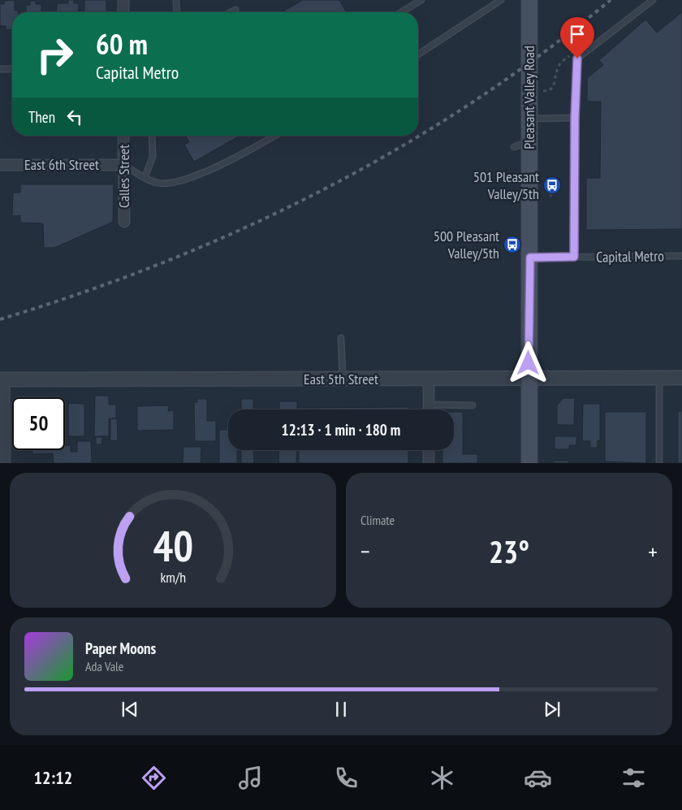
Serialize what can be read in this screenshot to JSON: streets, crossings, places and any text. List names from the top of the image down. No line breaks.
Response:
{"streets":{"main road":["Pleasant Valley Road"],"street":["East 6th Street","Calles Street","East 5th Street"],"lane":["Capital Metro"]},"crossings":[["Pleasant Valley Road","Capital Metro"],["Pleasant Valley Road","East 5th Street"],["East 6th Street","Calles Street"]],"places":{"bus stop":["501 Pleasant Valley/5th","500 Pleasant Valley/5th"]},"page":{"turn":["60 m","Capital Metro"],"then":"Then","limit":"50","trip":"12:13 · 1 min · 180 m","tile":"Climate","heat":["−","23°","+"],"song":["Paper Moons","Ada Vale"],"tabs":"12:12","gauge":["40","km/h"]}}
